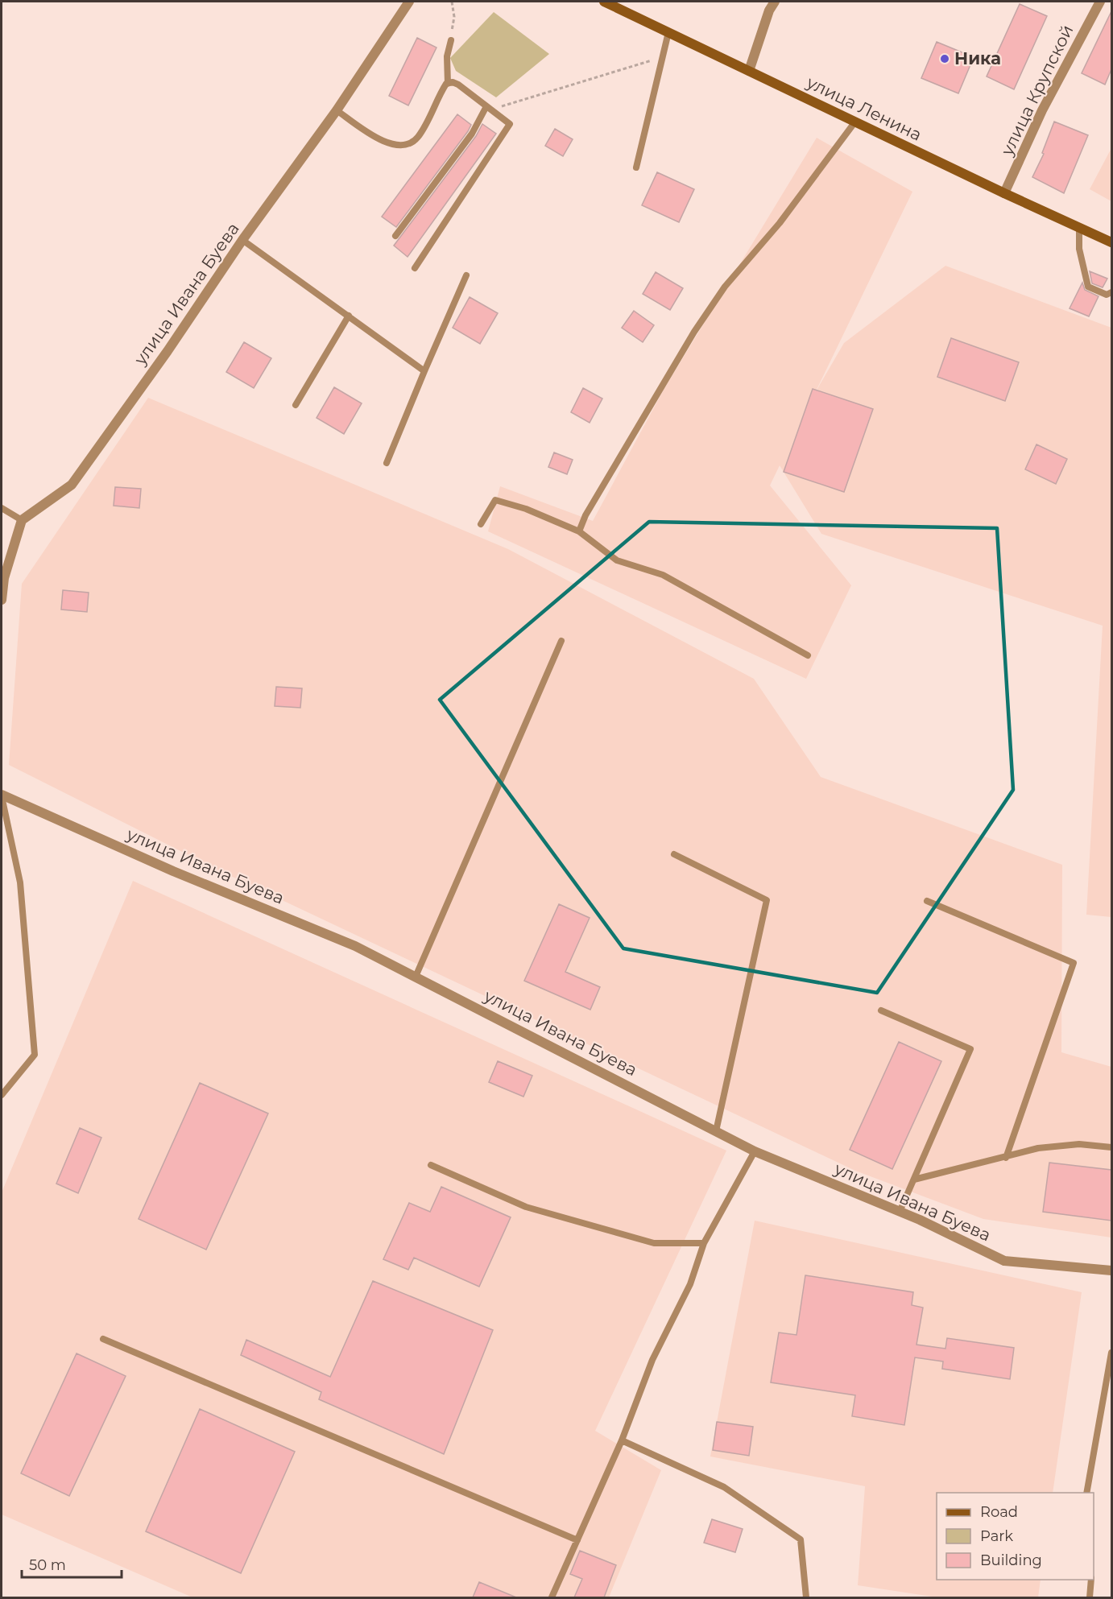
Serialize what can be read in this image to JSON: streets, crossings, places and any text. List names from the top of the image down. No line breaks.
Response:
{"streets":{"main road":["улица Ленина"],"street":["улица Крупской","улица Ивана Буева"]},"crossings":[["улица Крупской","улица Ленина"]],"places":["Ника"],"legend":["Road","Park","Building"],"scale_bar":"50 m"}
